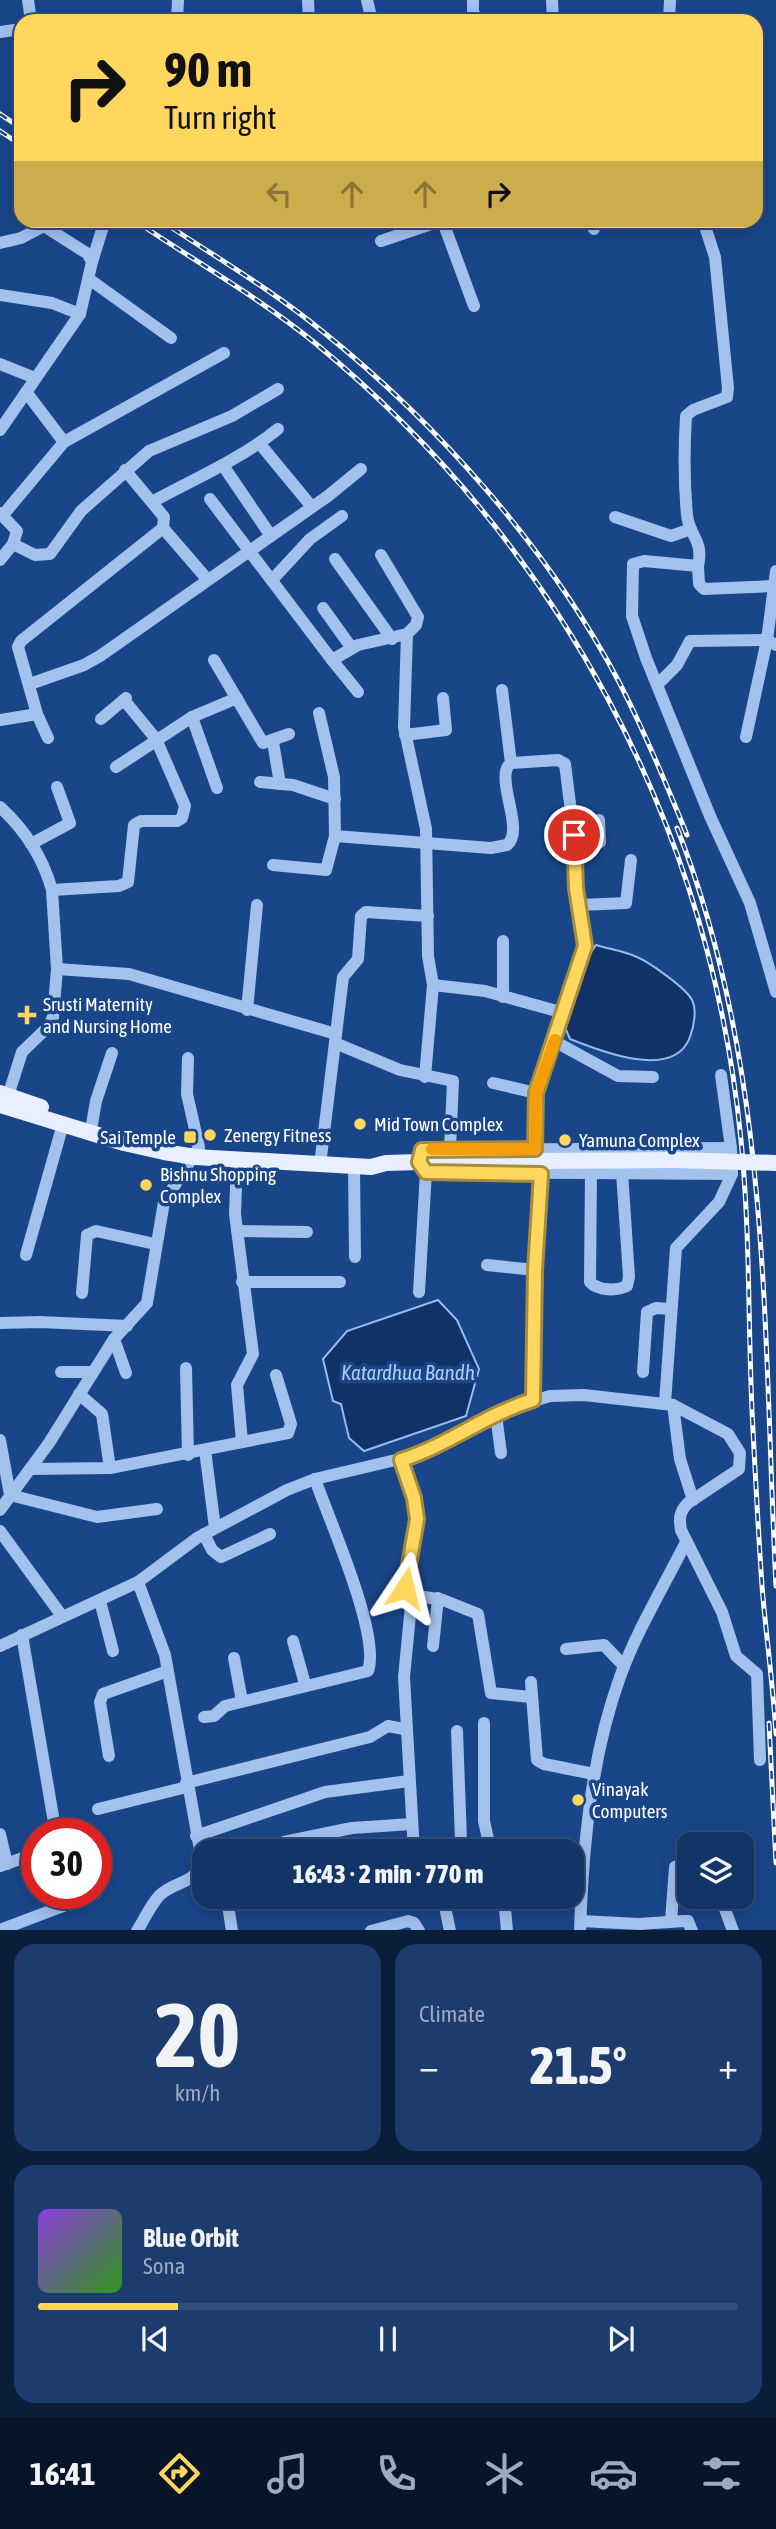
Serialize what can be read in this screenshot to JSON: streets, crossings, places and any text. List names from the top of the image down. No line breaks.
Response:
{"water":["Katardhua Bandh"],"places":{"health":["Srusti Maternity and Nursing Home"],"other":["Mid Town Complex","Zenergy Fitness","Yamuna Complex","Bishnu Shopping Complex","Vinayak Computers"],"transit":["Sai Temple"]},"page":{"turn":["90 m","Turn right"],"limit":"30","trip":"16:43 · 2 min · 770 m","tile":[["20","km/h"],"Climate"],"heat":["−","21.5°","+"],"song":["Blue Orbit","Sona"],"tabs":"16:41"}}
